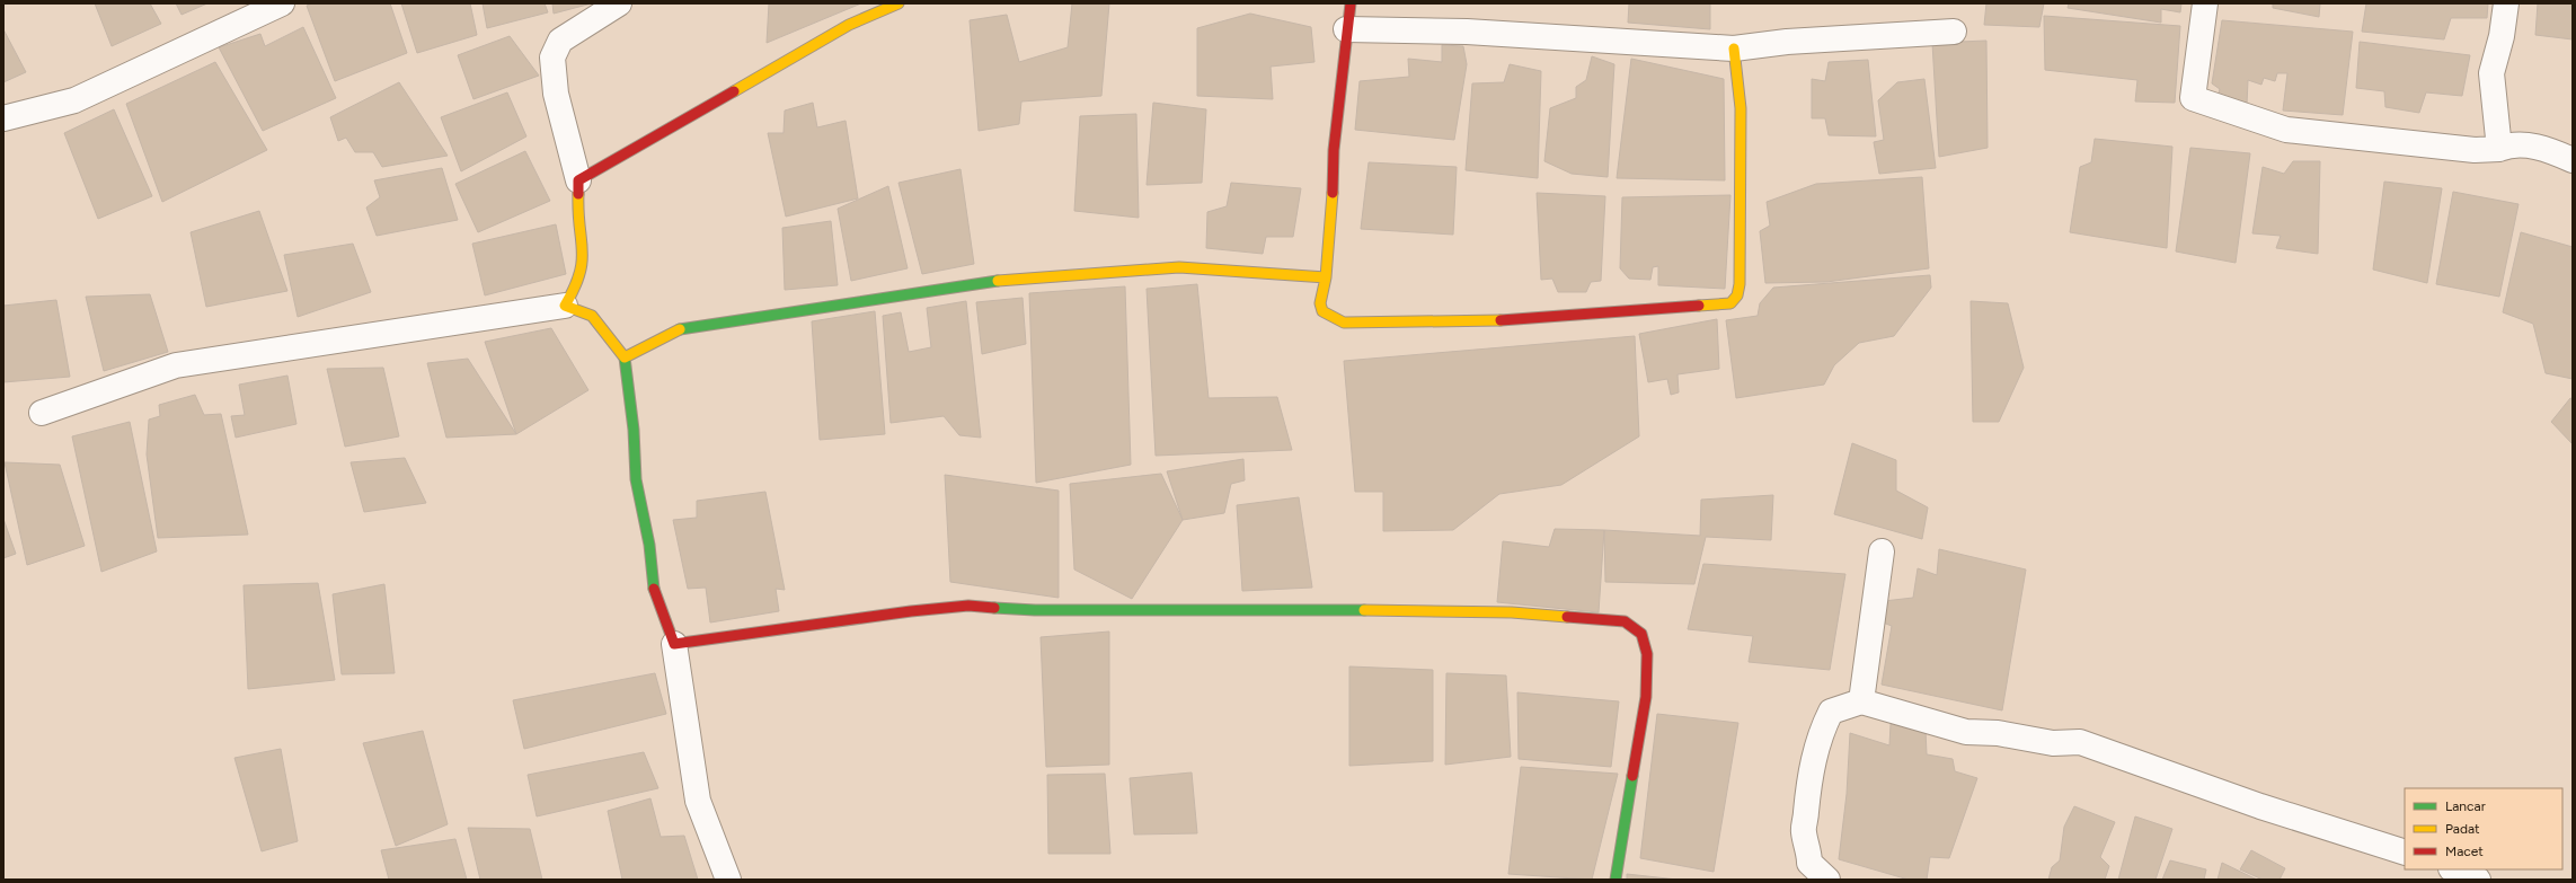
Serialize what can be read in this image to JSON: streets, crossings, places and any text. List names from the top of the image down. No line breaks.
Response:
{"legend":["Lancar","Padat","Macet"]}
